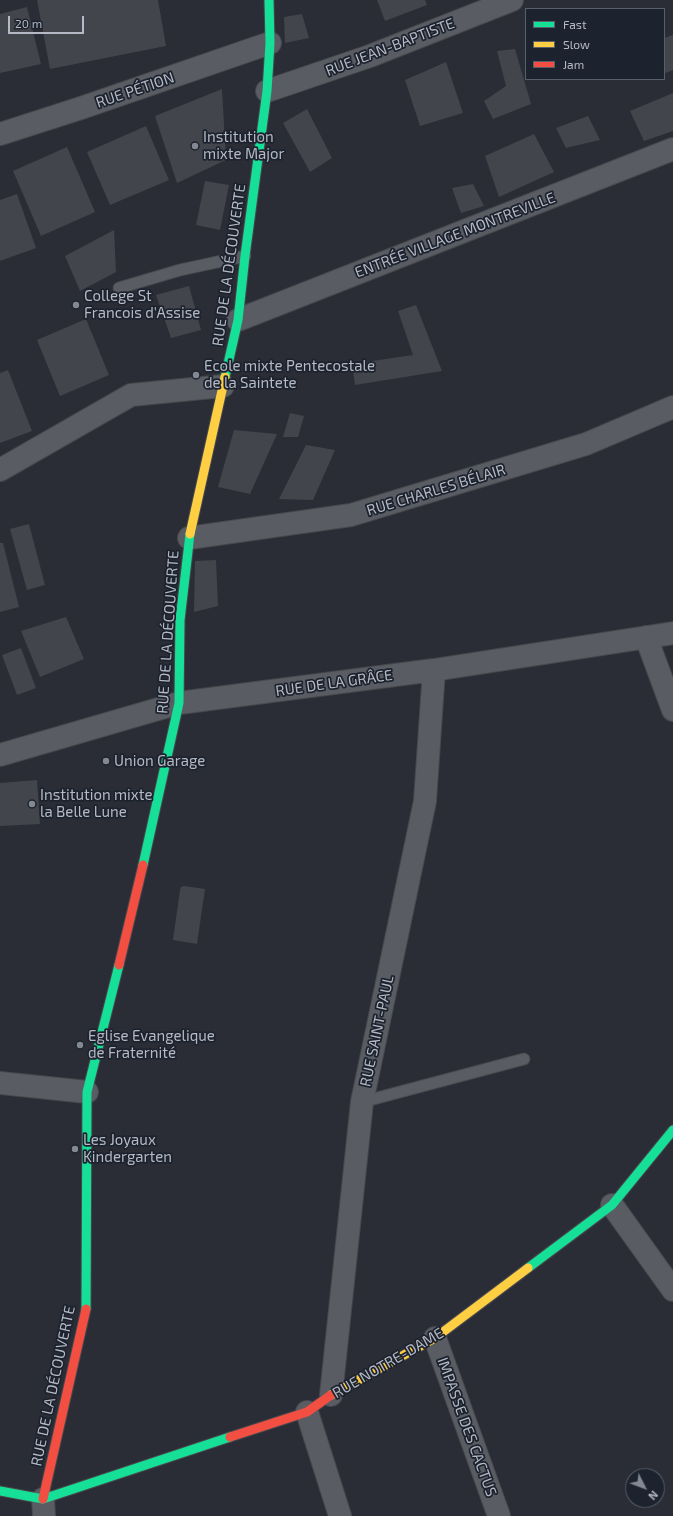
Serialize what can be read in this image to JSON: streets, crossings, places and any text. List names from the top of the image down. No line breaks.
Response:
{"streets":{"street":["RUE JEAN-BAPTISTE","RUE PÉTION","ENTRÉE VILLAGE MONTREVILLE","RUE DE LA DÉCOUVERTE","RUE CHARLES BÉLAIR","RUE DE LA GRÂCE","RUE SAINT-PAUL","RUE NOTRE-DAME","IMPASSE DES CACTUS"]},"crossings":[["RUE JEAN-BAPTISTE","RUE DE LA DÉCOUVERTE"],["RUE PÉTION","RUE DE LA DÉCOUVERTE"],["ENTRÉE VILLAGE MONTREVILLE","RUE DE LA DÉCOUVERTE"],["RUE DE LA DÉCOUVERTE","RUE CHARLES BÉLAIR"],["RUE DE LA DÉCOUVERTE","RUE DE LA GRÂCE"],["RUE DE LA DÉCOUVERTE","RUE NOTRE-DAME"],["RUE DE LA GRÂCE","RUE SAINT-PAUL"],["RUE SAINT-PAUL","RUE NOTRE-DAME"],["RUE NOTRE-DAME","IMPASSE DES CACTUS"]],"places":["Institution mixte Major","College St Francois d'Assise","Ecole mixte Pentecostale de la Saintete","Union Garage","Institution mixte la Belle Lune","Eglise Evangelique de Fraternité","Les Joyaux Kindergarten"],"legend":["Fast","Slow","Jam"],"scale_bar":"20 m","north":"bottom right"}
